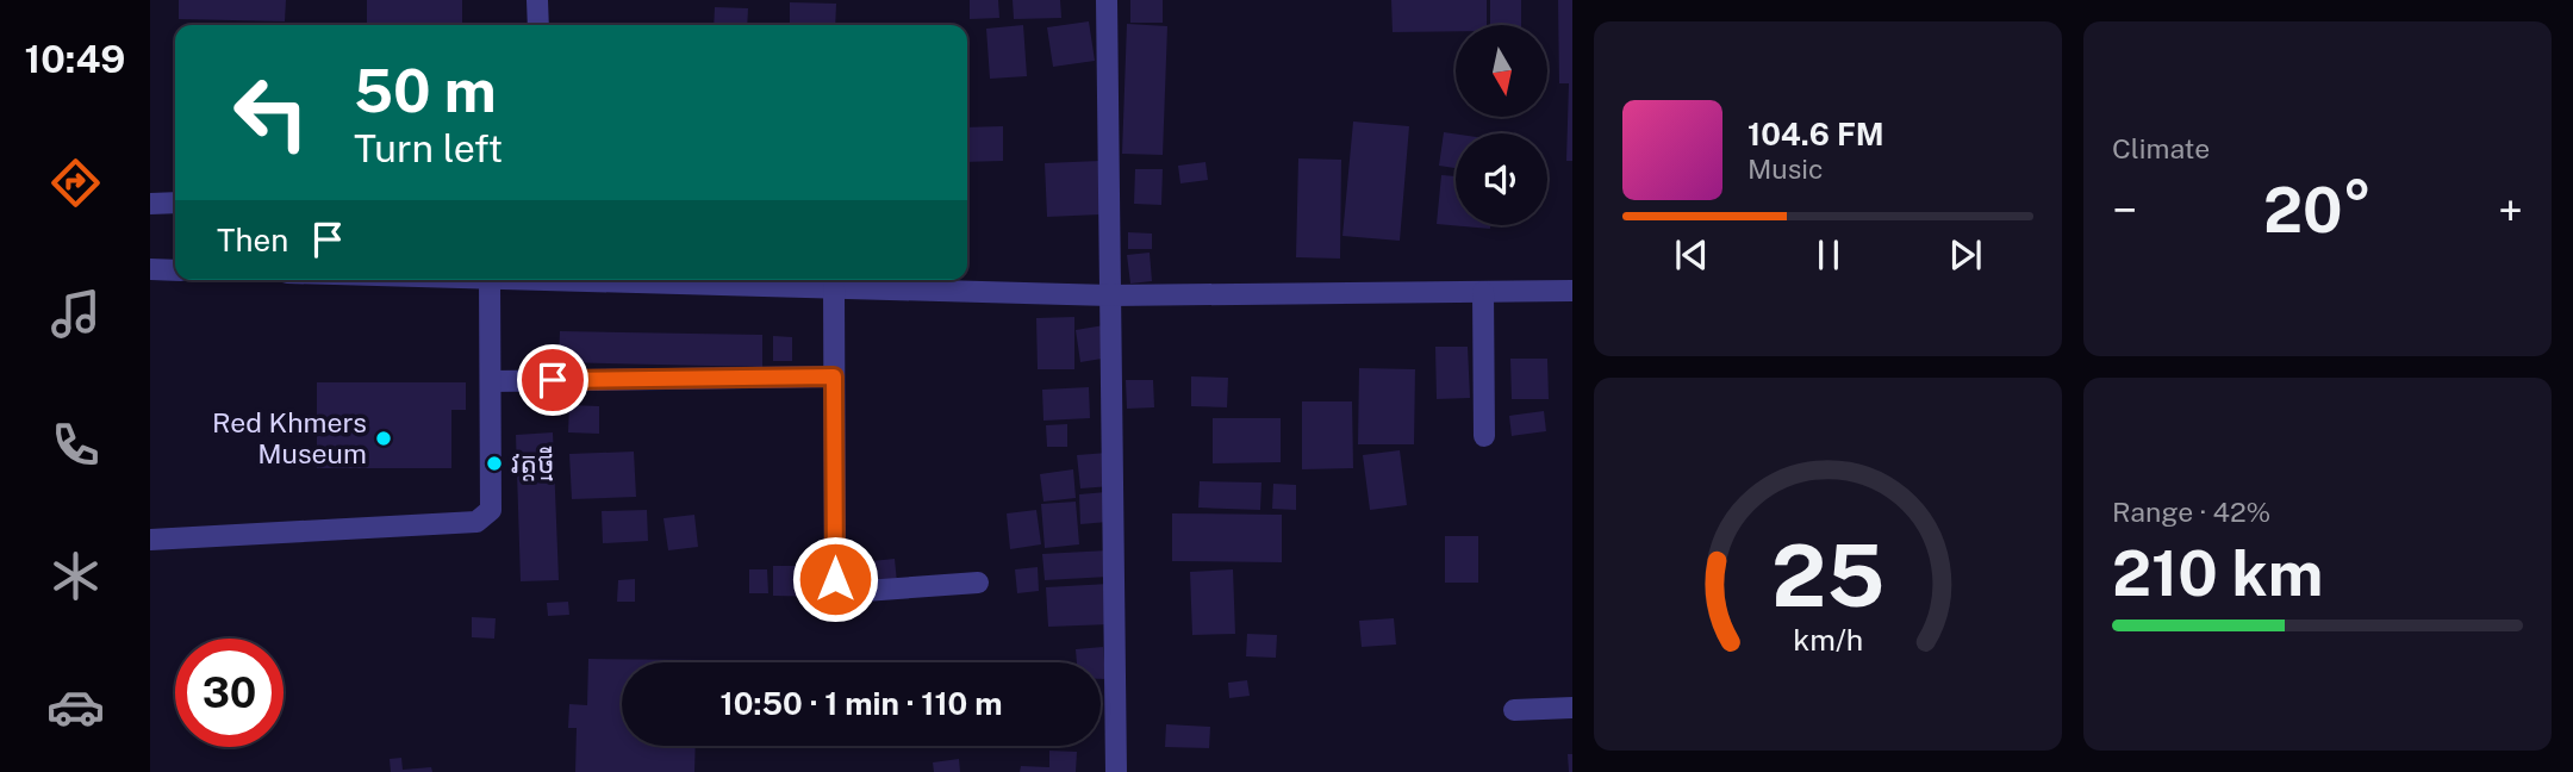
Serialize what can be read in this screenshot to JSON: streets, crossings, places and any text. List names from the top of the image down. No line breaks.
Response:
{"places":["Red Khmers Museum","វត្តថ្មី"],"north":"bottom","page":{"tabs":"10:49","tile":["Climate",["Range · 42%","210 km"]],"turn":["50 m","Turn left"],"song":["104.6 FM","Music"],"heat":["−","20°","+"],"then":"Then","limit":"30","trip":"10:50 · 1 min · 110 m","gauge":["25","km/h"]}}
